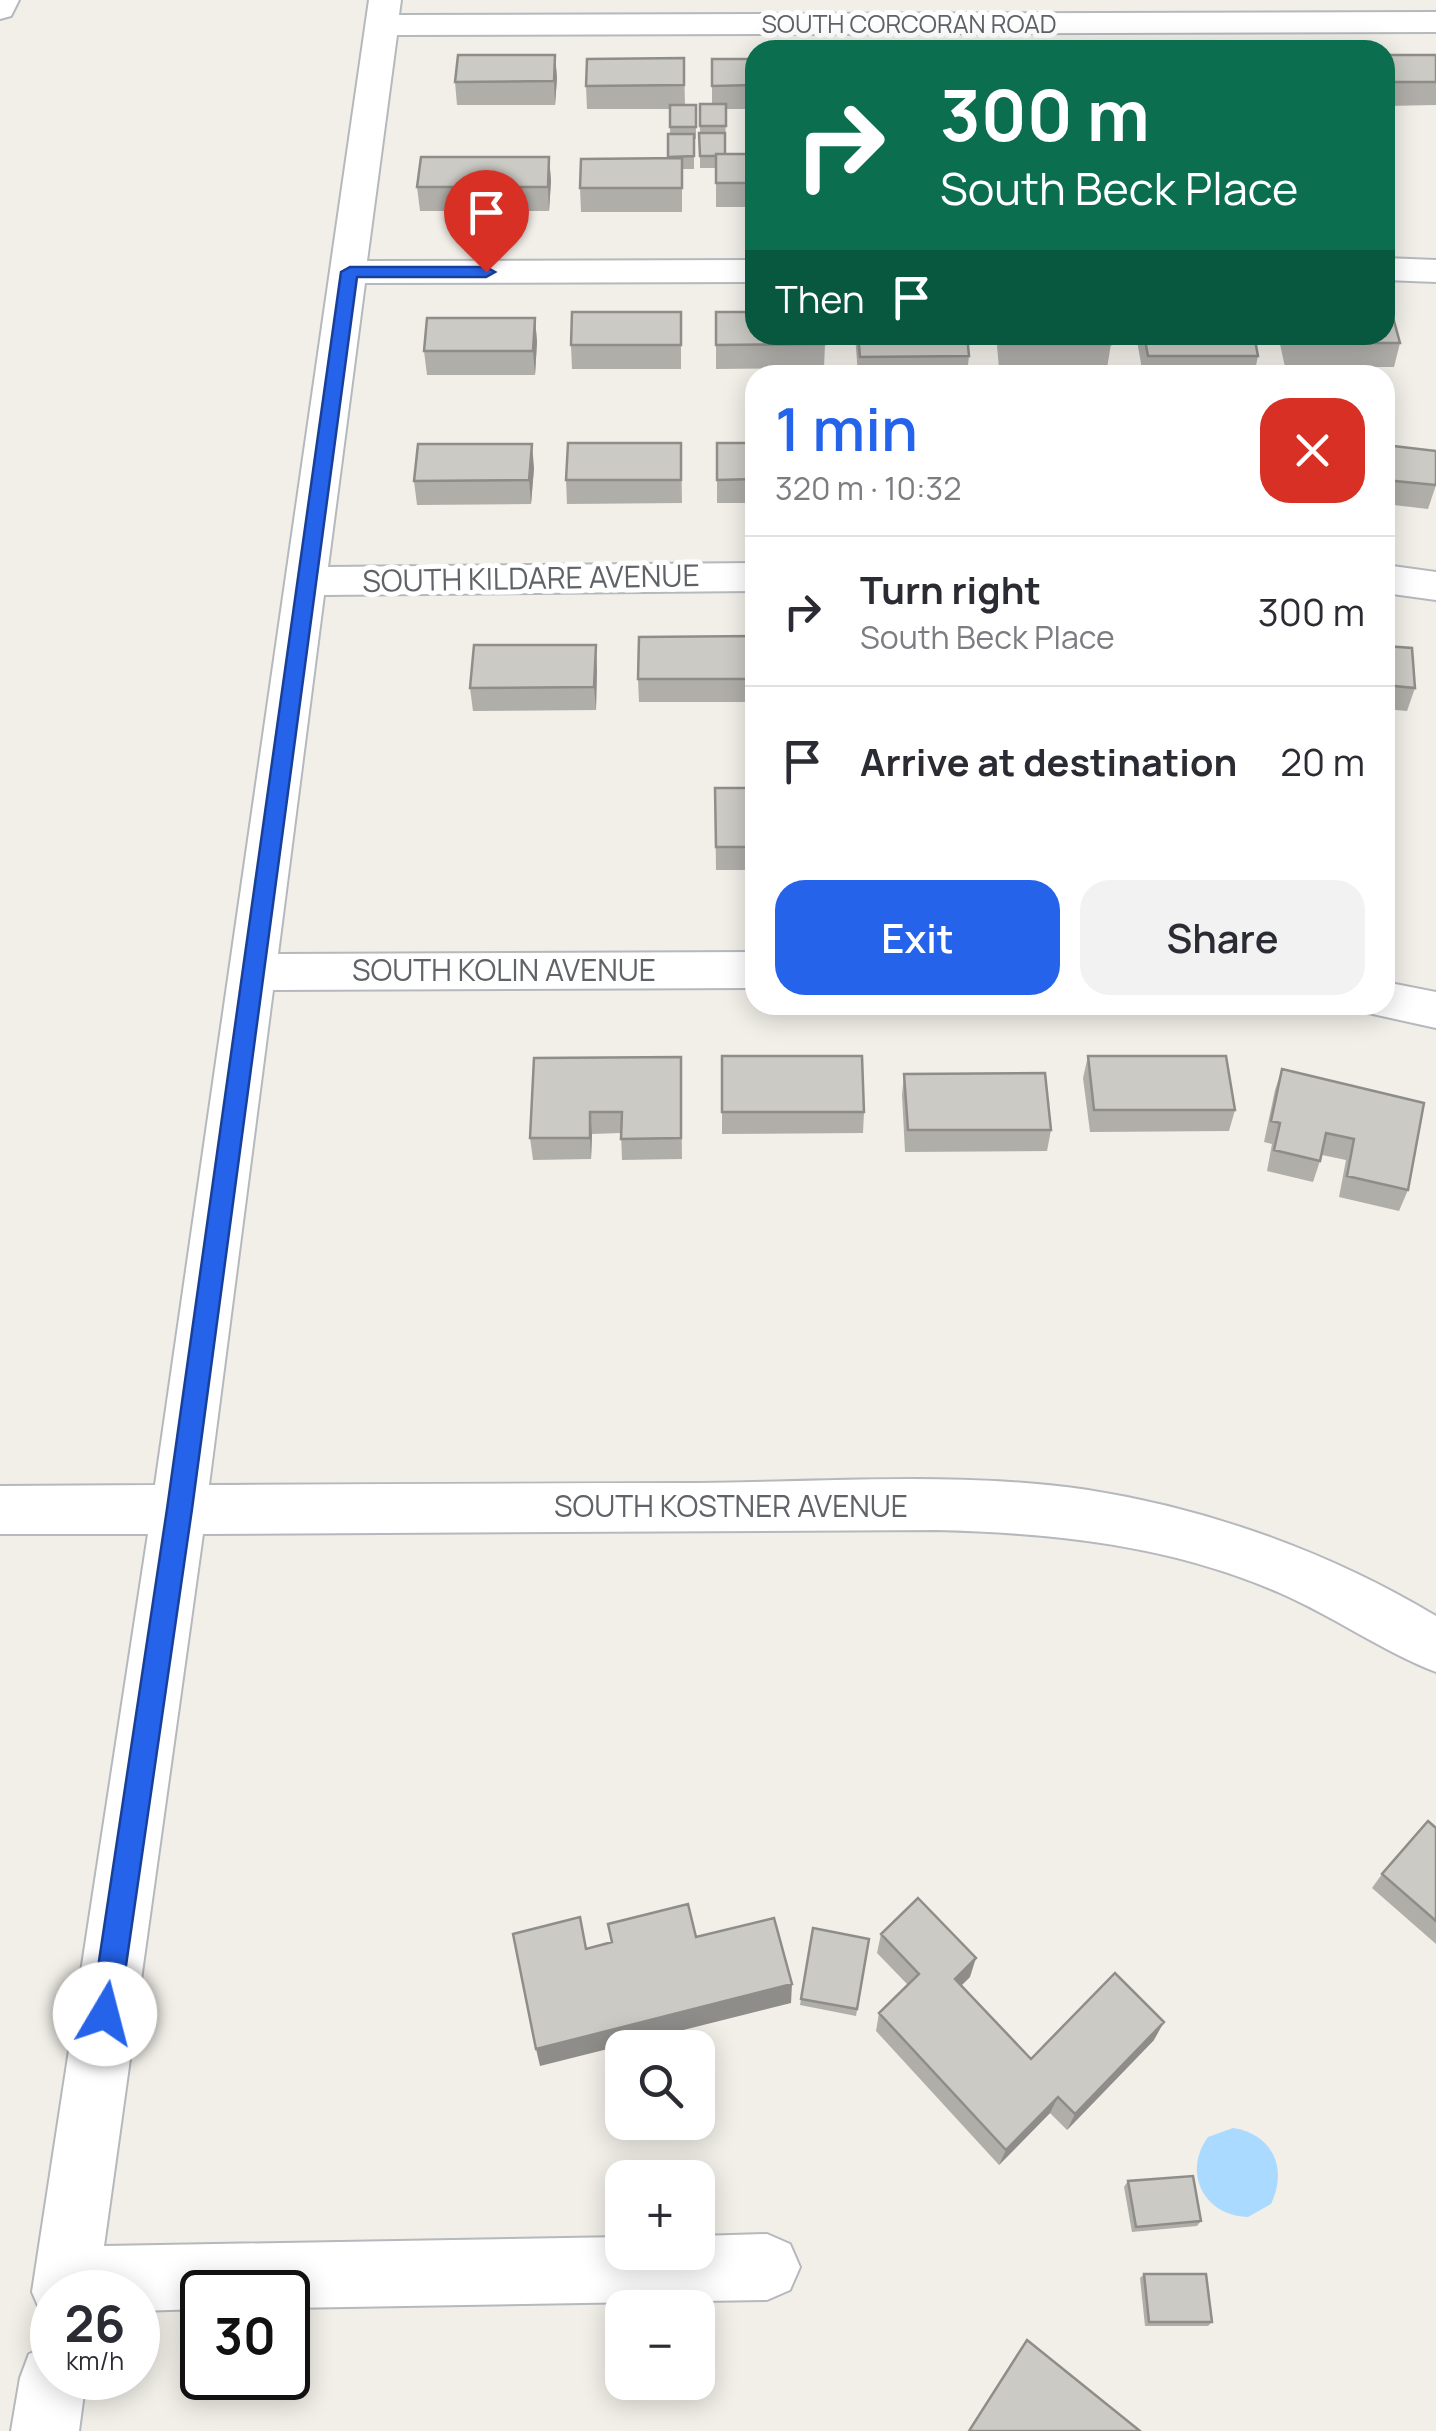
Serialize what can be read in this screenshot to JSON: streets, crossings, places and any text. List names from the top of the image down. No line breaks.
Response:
{"streets":{"street":["SOUTH CORCORAN ROAD","SOUTH KILDARE AVENUE","SOUTH KOLIN AVENUE","SOUTH KOSTNER AVENUE"]},"page":{"turn":["300 m","South Beck Place"],"then":"Then","heading":["1 min","320 m · 10:32"],"list":[{"name":"Turn right","note":"South Beck Place","value":"300 m"},{"name":"Arrive at destination","value":"20 m"}],"buttons":["Exit","Share"],"map_buttons":["+","−"],"speed":"26 km/h","limit":"30"}}
